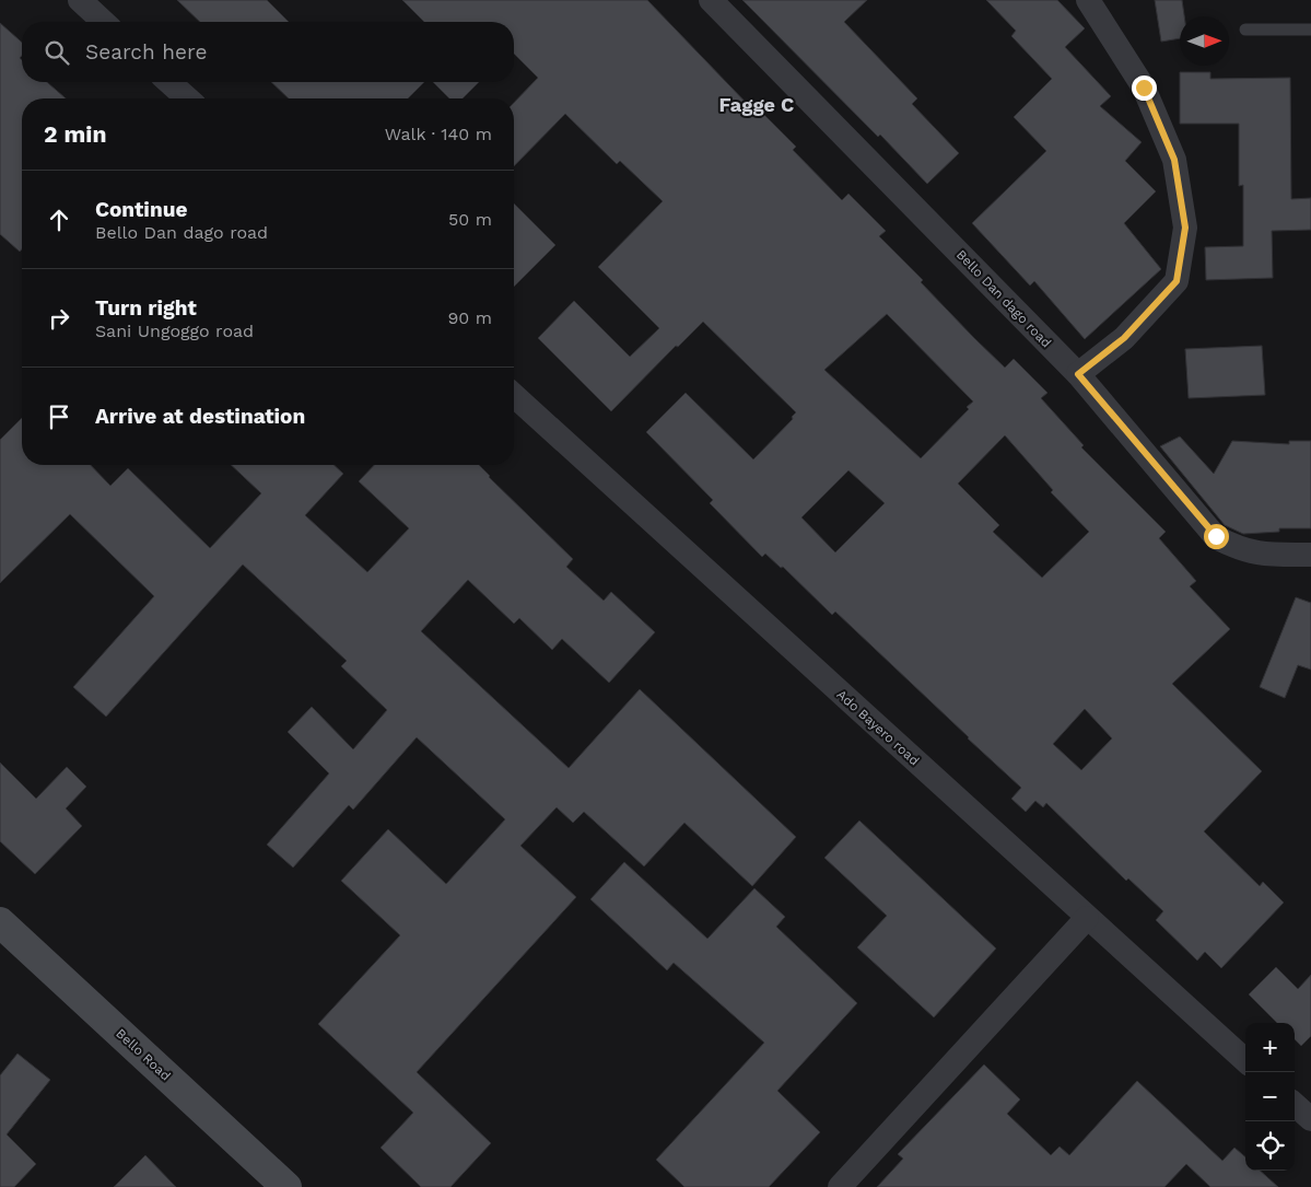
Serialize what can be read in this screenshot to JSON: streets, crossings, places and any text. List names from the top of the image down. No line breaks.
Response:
{"streets":{"street":["Bello Dan dago road","Ado Bayero road","Bello Road"]},"districts":["Fagge C"],"north":"right","page":{"search":"Search here","heading":["2 min","Walk · 140 m"],"list":[["Continue","Bello Dan dago road","50 m"],["Turn right","Sani Ungoggo road","90 m"],"Arrive at destination"],"map_buttons":["+","−"]}}
